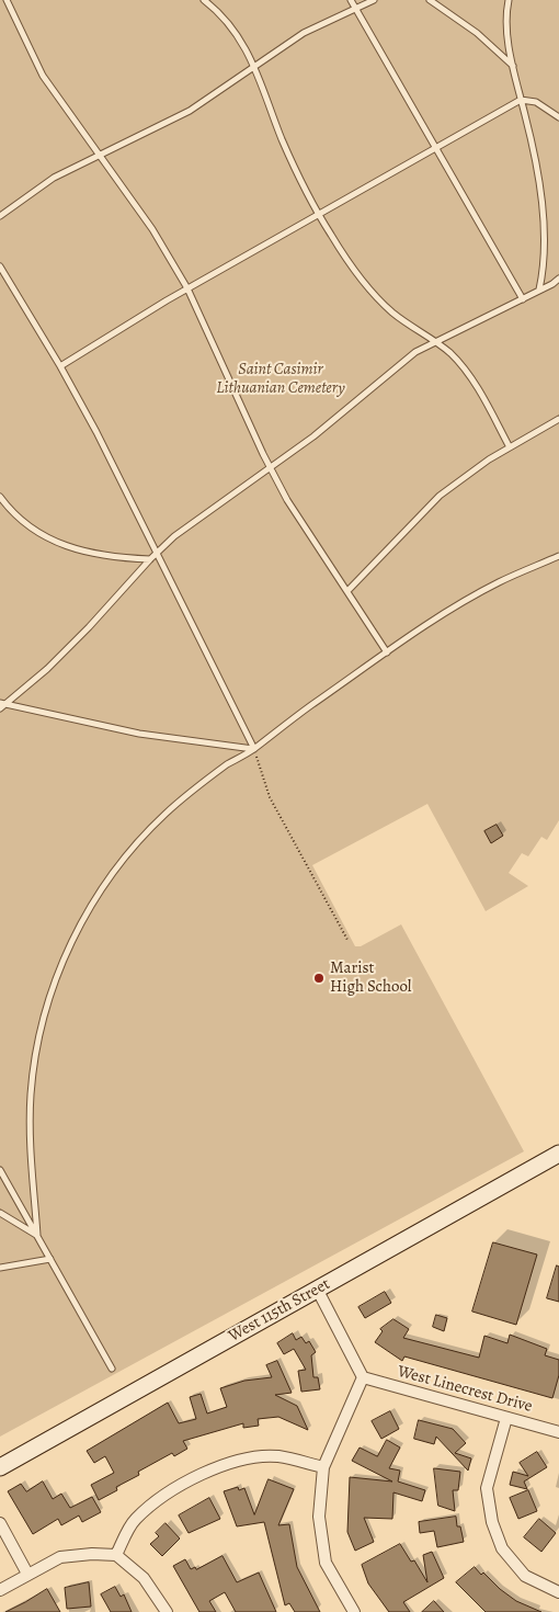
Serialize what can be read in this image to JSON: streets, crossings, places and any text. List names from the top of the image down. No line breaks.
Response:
{"streets":{"street":["West 115th Street","West Linecrest Drive"]},"parks":["Saint Casimir Lithuanian Cemetery"],"places":["Marist High School"]}
